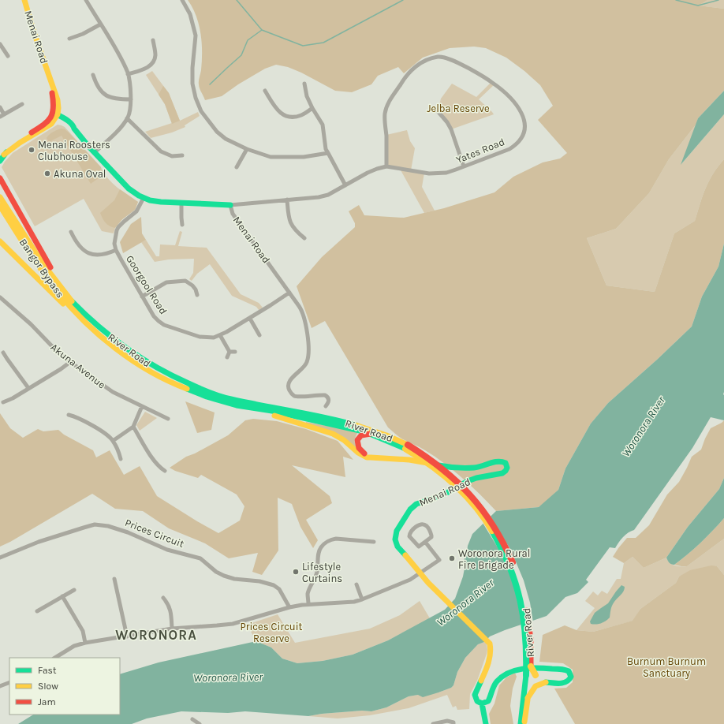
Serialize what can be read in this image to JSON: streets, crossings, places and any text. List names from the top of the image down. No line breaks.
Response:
{"streets":{"main road":["Menai Road","Bangor Bypass","River Road"],"street":["Yates Road","Goorgool Road","Akuna Avenue","Prices Circuit"]},"crossings":[["Menai Road","Yates Road"],["Menai Road","Goorgool Road"],["Menai Road","River Road"],["Bangor Bypass","River Road"]],"districts":["WORONORA"],"water":["Woronora River"],"parks":["Jelba Reserve","Prices Circuit Reserve","Burnum Burnum Sanctuary"],"places":["Menai Roosters Clubhouse","Akuna Oval","Woronora Rural Fire Brigade","Lifestyle Curtains"],"legend":["Fast","Slow","Jam"]}
